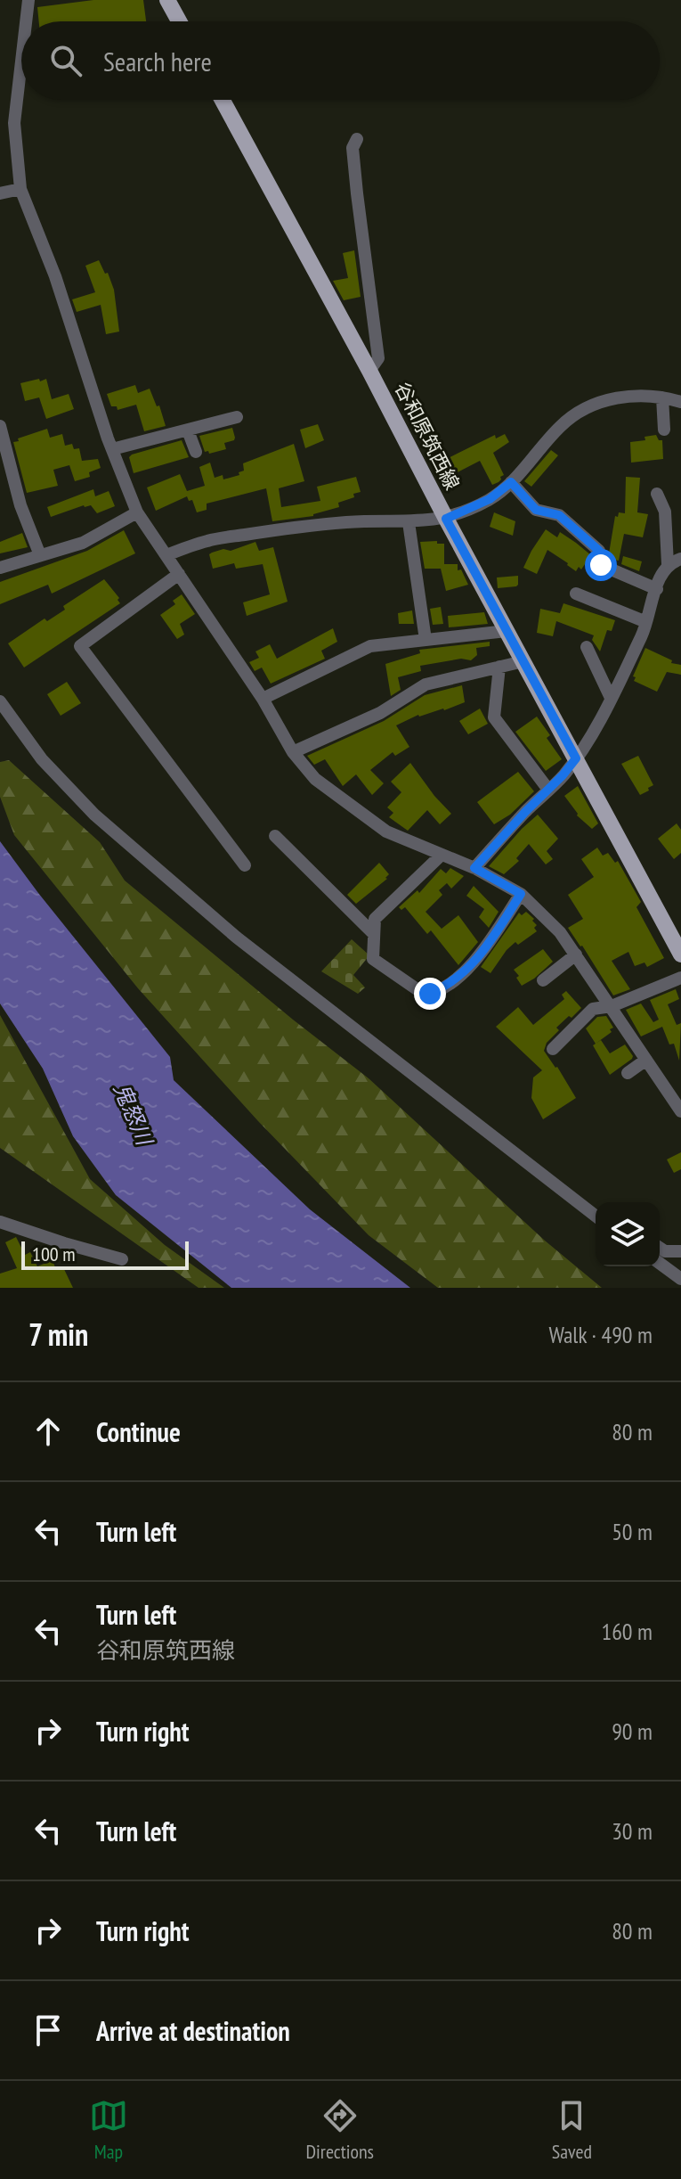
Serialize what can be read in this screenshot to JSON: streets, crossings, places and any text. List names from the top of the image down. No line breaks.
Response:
{"streets":{"main road":["谷和原筑西線"]},"water":["鬼怒川"],"scale_bar":"100 m","page":{"search":"Search here","scale":"100 m","heading":["7 min","Walk · 490 m"],"list":[["Continue","80 m"],["Turn left","50 m"],["Turn left","谷和原筑西線","160 m"],["Turn right","90 m"],["Turn left","30 m"],["Turn right","80 m"],"Arrive at destination"],"nav":["Map","Directions","Saved"]}}
